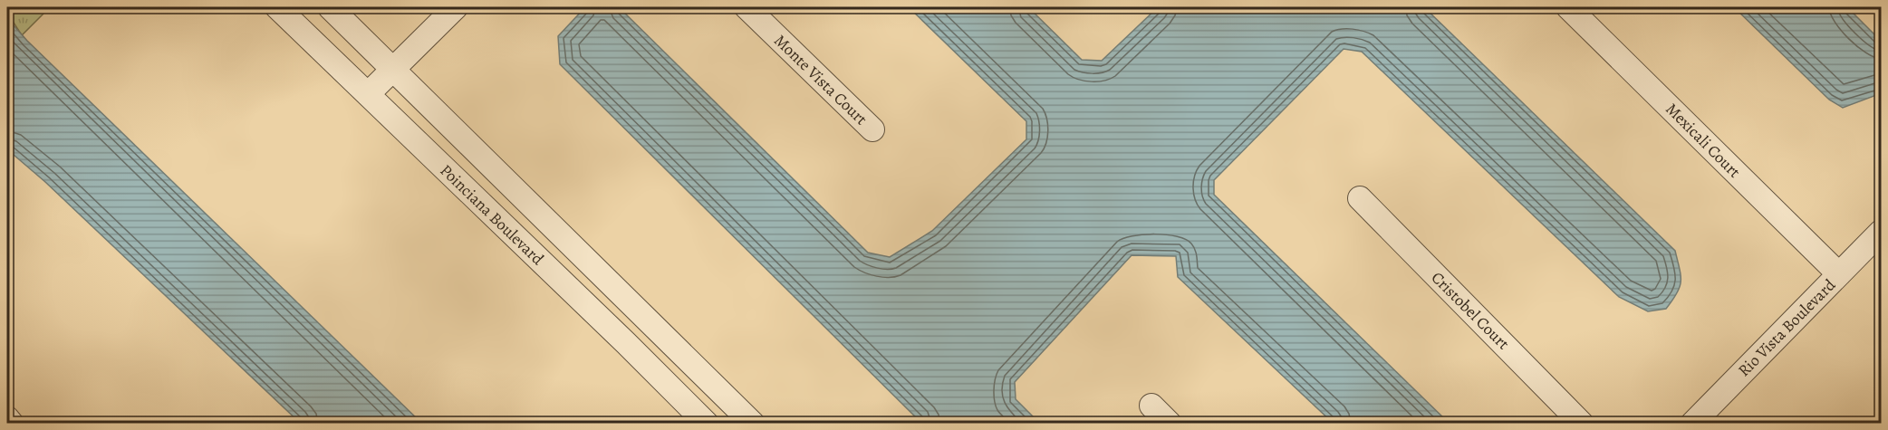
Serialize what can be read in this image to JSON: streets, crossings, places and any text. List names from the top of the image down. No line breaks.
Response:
{"streets":{"street":["Monte Vista Court","Mexicali Court","Poinciana Boulevard","Cristobel Court","Rio Vista Boulevard"]},"crossings":[["Mexicali Court","Rio Vista Boulevard"]]}
